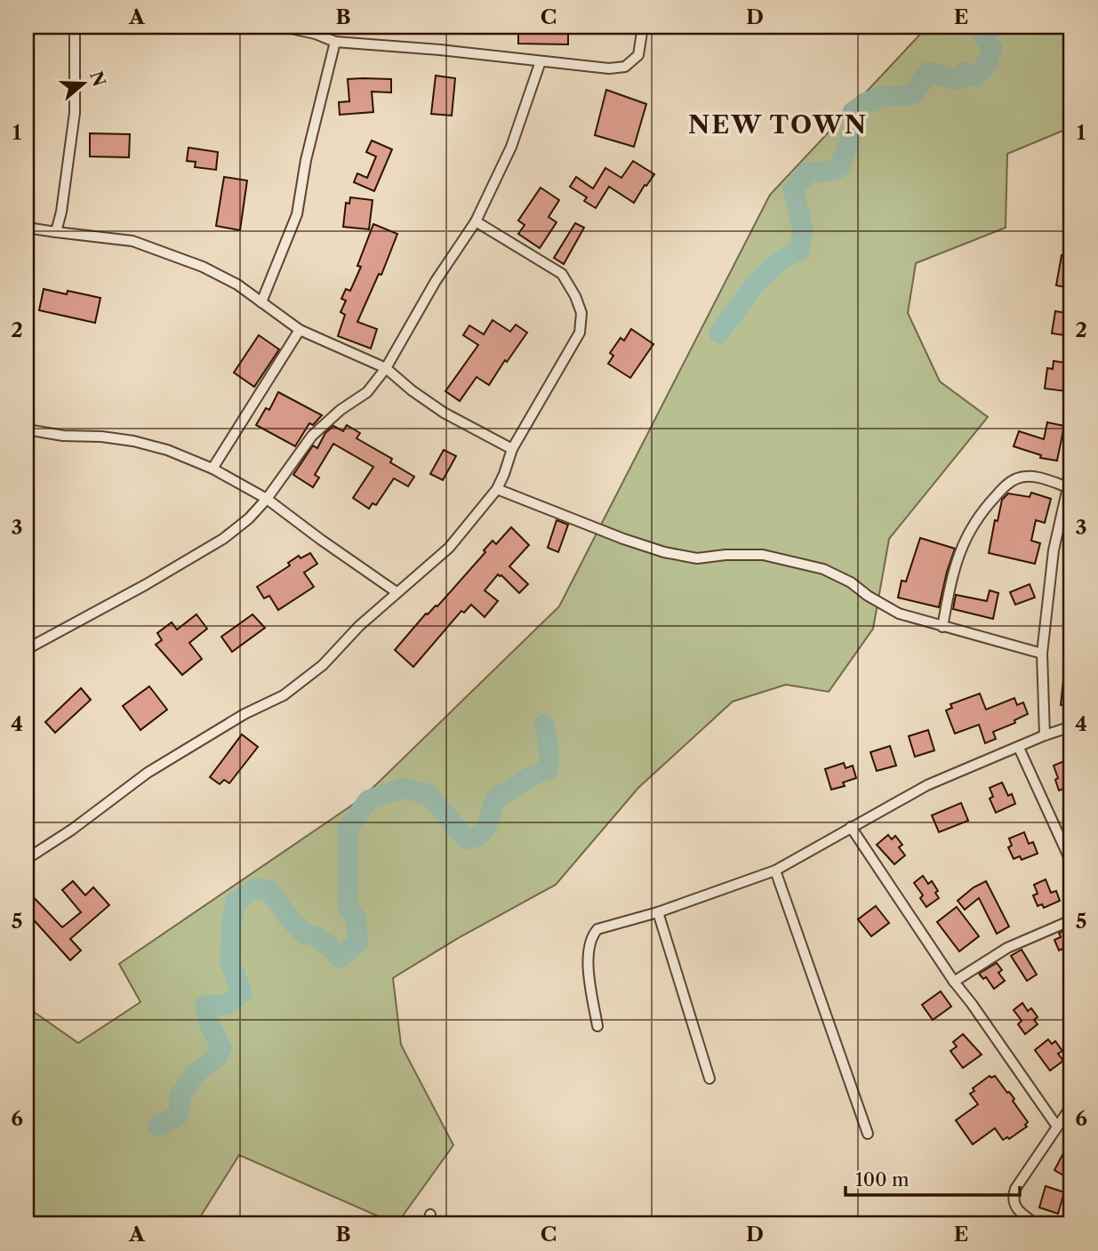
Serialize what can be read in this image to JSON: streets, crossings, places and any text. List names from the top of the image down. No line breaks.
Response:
{"districts":["NEW TOWN"],"scale_bar":"100 m","north":"right","grid":{"columns":["A","B","C","D","E"],"rows":["1","2","3","4","5","6"]}}
